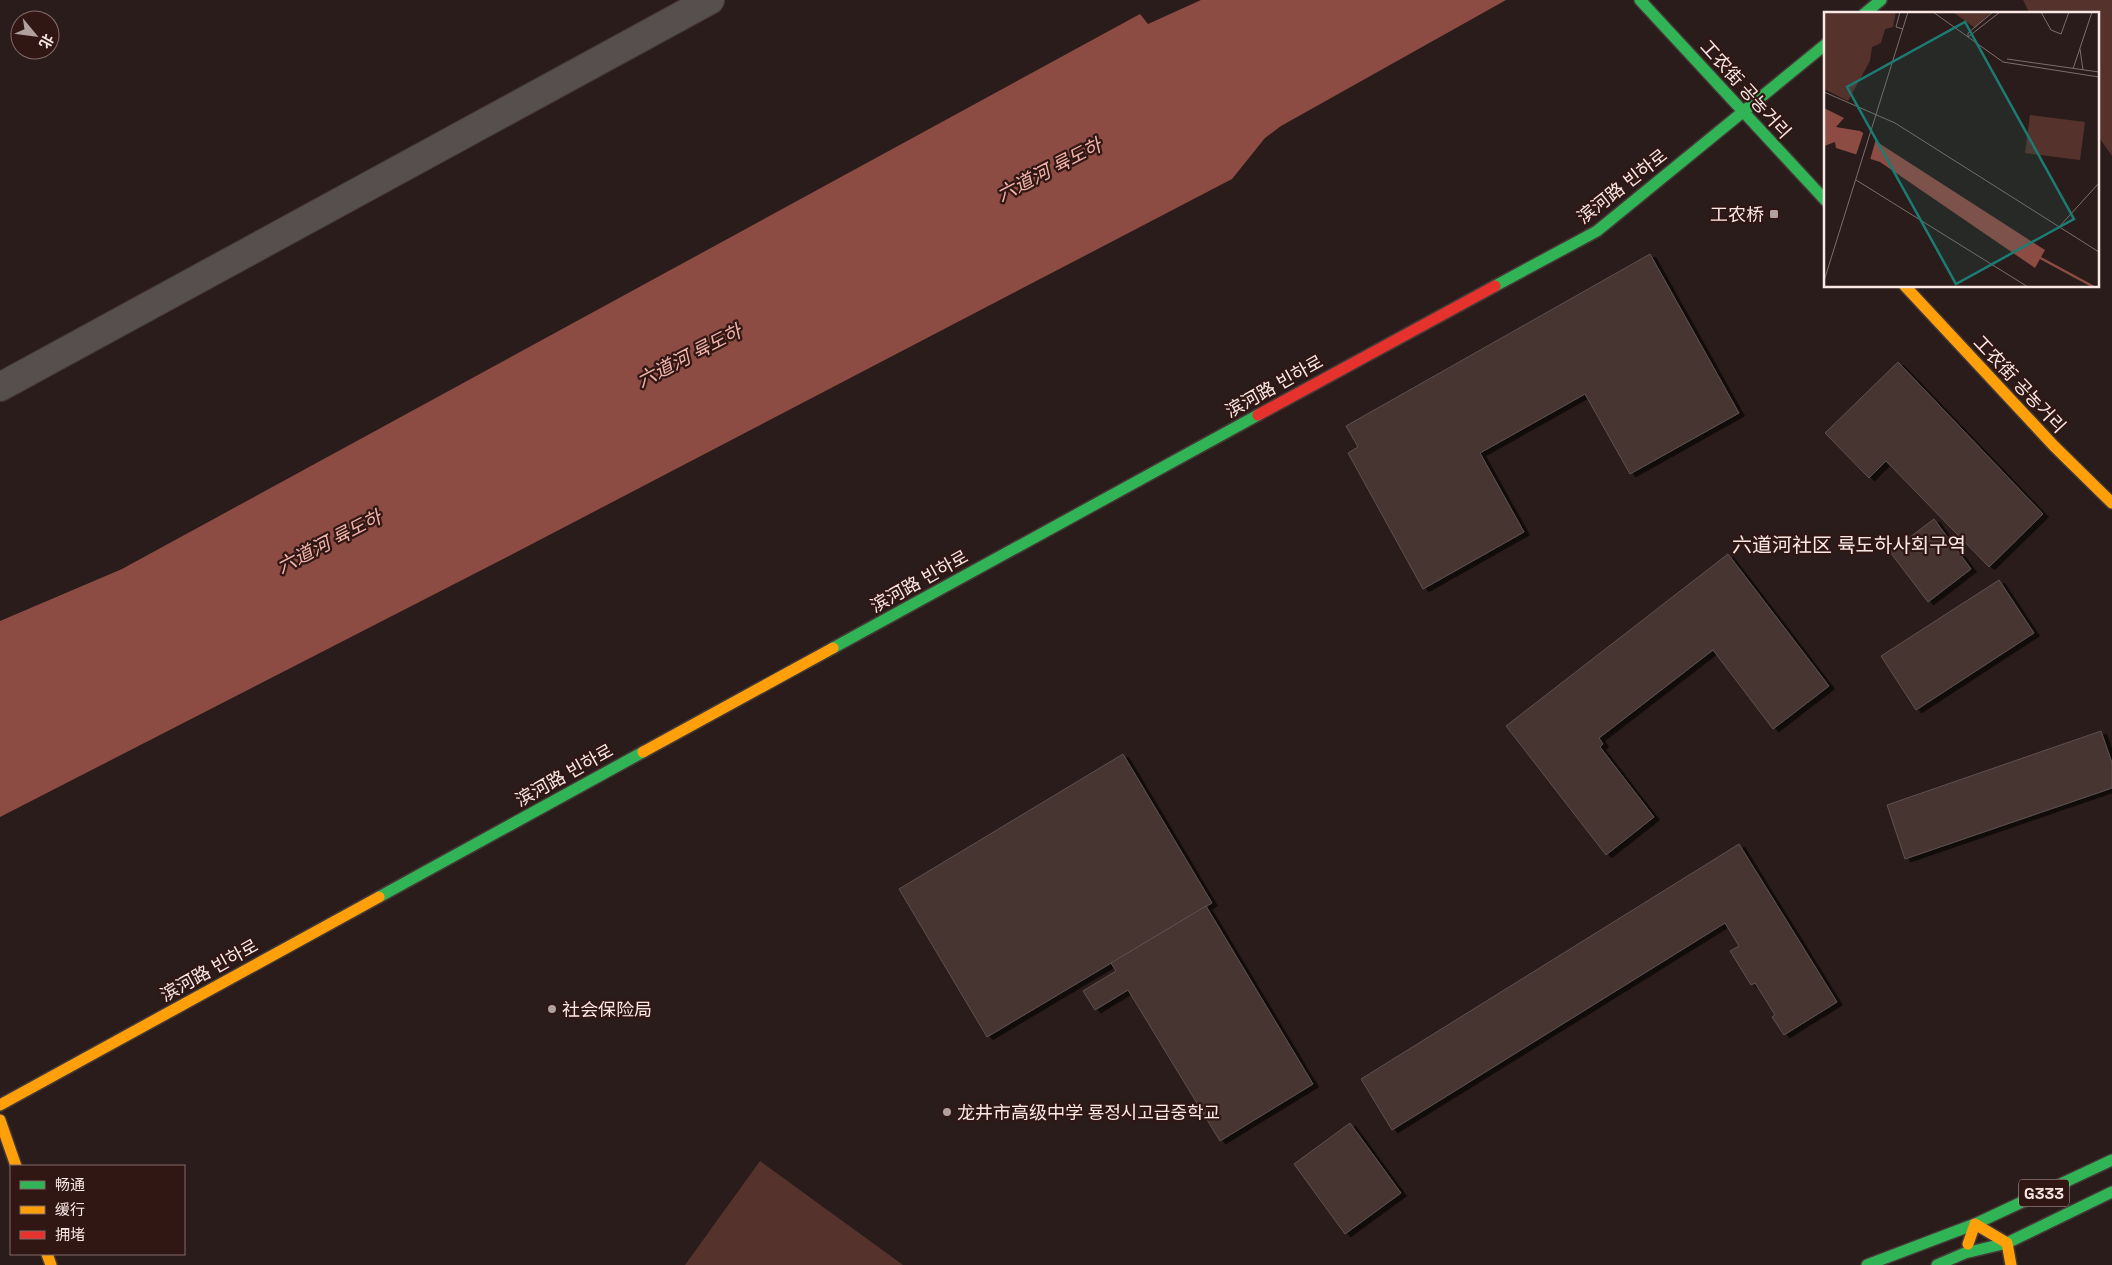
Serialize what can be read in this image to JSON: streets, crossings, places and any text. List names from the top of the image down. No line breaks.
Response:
{"streets":{"main road":["工农街 공농거리","滨河路 빈하로","G333"]},"crossings":[["工农街 공농거리","滨河路 빈하로"]],"districts":["六道河社区 륙도하사회구역"],"water":["六道河 륙도하"],"places":{"transit":["工农桥"],"other":["社会保险局","龙井市高级中学 룡정시고급중학교"]},"legend":["畅通","缓行","拥堵"],"north":"bottom right"}
